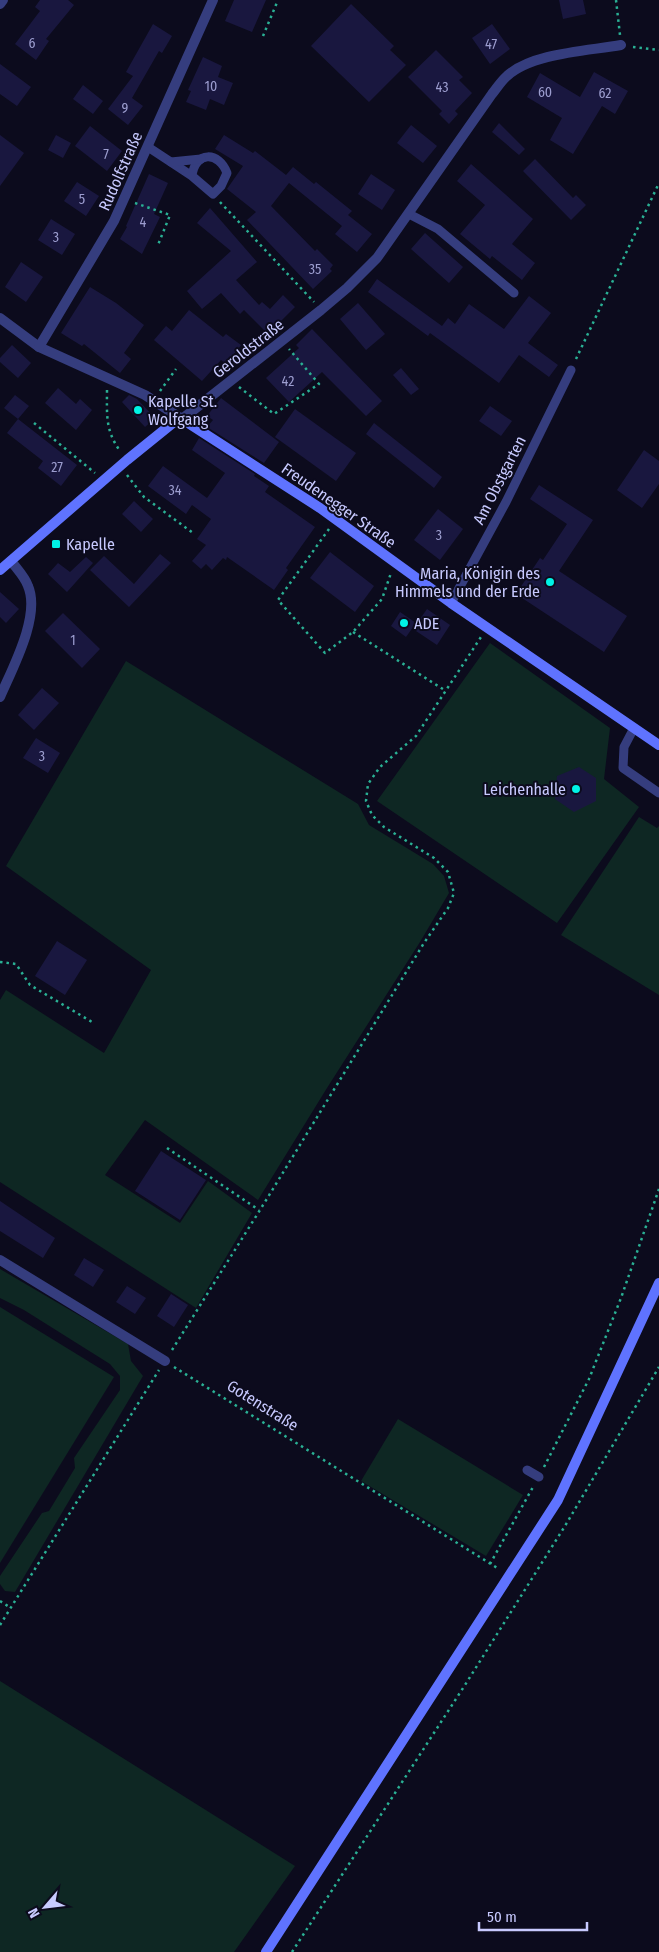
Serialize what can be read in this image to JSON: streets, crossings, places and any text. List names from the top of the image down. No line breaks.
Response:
{"streets":{"street":["Rudolfstraße","Geroldstraße","Freudenegger Straße"],"lane":["Am Obstgarten"],"path":["Gotenstraße"]},"crossings":[["Geroldstraße","Freudenegger Straße"],["Am Obstgarten","Freudenegger Straße"]],"places":{"other":["Kapelle St. Wolfgang","Maria, Königin des Himmels und der Erde","ADE","Leichenhalle"],"transit":["Kapelle"]},"house_numbers":["6","47","10","43","60","62","9","7","5","4","3","35","42","27","34","3","1","3"],"scale_bar":"50 m","north":"bottom left"}
